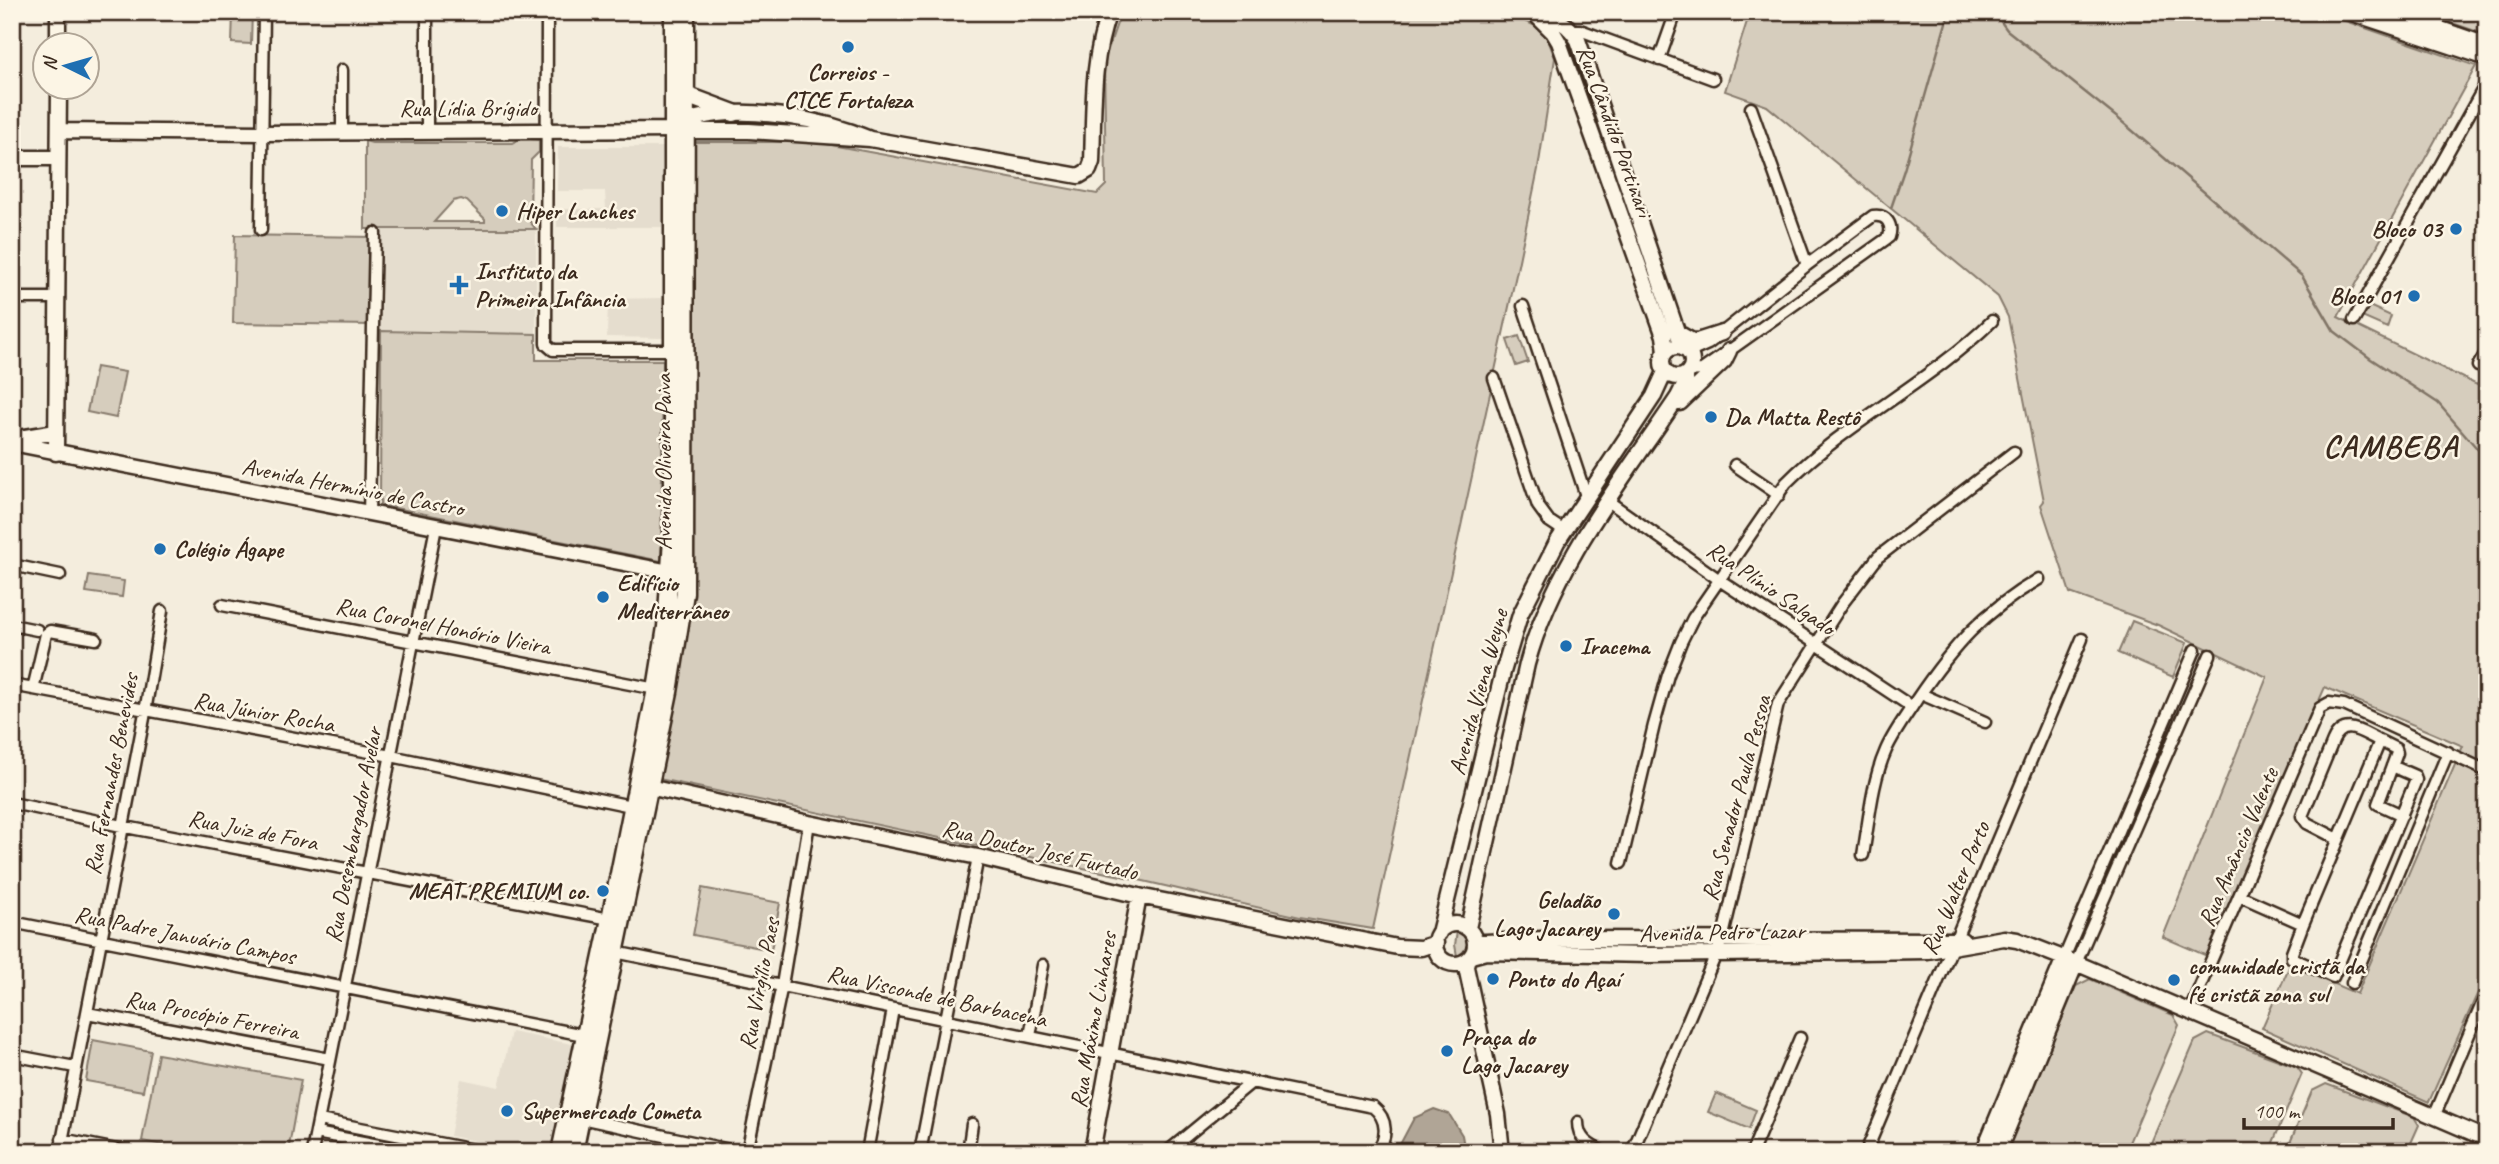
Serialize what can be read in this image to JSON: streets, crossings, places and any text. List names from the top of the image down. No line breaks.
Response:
{"streets":{"main road":["Avenida Oliveira Paiva"],"street":["Rua Lídia Brígido","Rua Cândido Portinari","Avenida Hermínio de Castro","Rua Plínio Salgado","Rua Coronel Honório Vieira","Avenida Viena Weyne","Rua Júnior Rocha","Rua Fernandes Benevides","Rua Senador Paula Pessoa","Rua Juiz de Fora","Rua Desembargador Avelar","Rua Amâncio Valente","Rua Doutor José Furtado","Rua Walter Porto","Avenida Pedro Lazar","Rua Padre Januário Campos","Rua Virgílio Paes","Rua Visconde de Barbacena","Rua Procópio Ferreira","Rua Máximo Linhares"]},"crossings":[["Rua Lídia Brígido","Avenida Oliveira Paiva"],["Rua Cândido Portinari","Avenida Viena Weyne"],["Avenida Oliveira Paiva","Avenida Hermínio de Castro"],["Avenida Oliveira Paiva","Rua Coronel Honório Vieira"],["Avenida Oliveira Paiva","Rua Júnior Rocha"],["Avenida Oliveira Paiva","Rua Juiz de Fora"],["Avenida Oliveira Paiva","Rua Doutor José Furtado"],["Avenida Oliveira Paiva","Rua Padre Januário Campos"],["Avenida Oliveira Paiva","Rua Visconde de Barbacena"],["Avenida Hermínio de Castro","Rua Desembargador Avelar"],["Rua Plínio Salgado","Avenida Viena Weyne"],["Rua Plínio Salgado","Rua Senador Paula Pessoa"],["Rua Coronel Honório Vieira","Rua Desembargador Avelar"],["Avenida Viena Weyne","Rua Doutor José Furtado"],["Avenida Viena Weyne","Avenida Pedro Lazar"],["Rua Júnior Rocha","Rua Fernandes Benevides"],["Rua Júnior Rocha","Rua Desembargador Avelar"],["Rua Fernandes Benevides","Rua Juiz de Fora"],["Rua Fernandes Benevides","Rua Padre Januário Campos"],["Rua Fernandes Benevides","Rua Procópio Ferreira"],["Rua Senador Paula Pessoa","Avenida Pedro Lazar"],["Rua Juiz de Fora","Rua Desembargador Avelar"],["Rua Desembargador Avelar","Rua Padre Januário Campos"],["Rua Desembargador Avelar","Rua Procópio Ferreira"],["Rua Amâncio Valente","Avenida Pedro Lazar"],["Rua Doutor José Furtado","Avenida Pedro Lazar"],["Rua Doutor José Furtado","Rua Virgílio Paes"],["Rua Doutor José Furtado","Rua Máximo Linhares"],["Rua Walter Porto","Avenida Pedro Lazar"],["Rua Virgílio Paes","Rua Visconde de Barbacena"],["Rua Visconde de Barbacena","Rua Máximo Linhares"]],"districts":["CAMBEBA"],"places":{"other":["Correios - CTCE Fortaleza","Hiper Lanches","Bloco 03","Bloco 01","Da Matta Restô","Colégio Ágape","Edifício Mediterrâneo","Iracema","MEAT PREMIUM co.","Geladão Lago Jacarey","Ponto do Açaí","comunidade cristã da fé cristã zona sul","Praça do Lago Jacarey","Supermercado Cometa"],"health":["Instituto da Primeira Infância"]},"scale_bar":"100 m","north":"left"}
